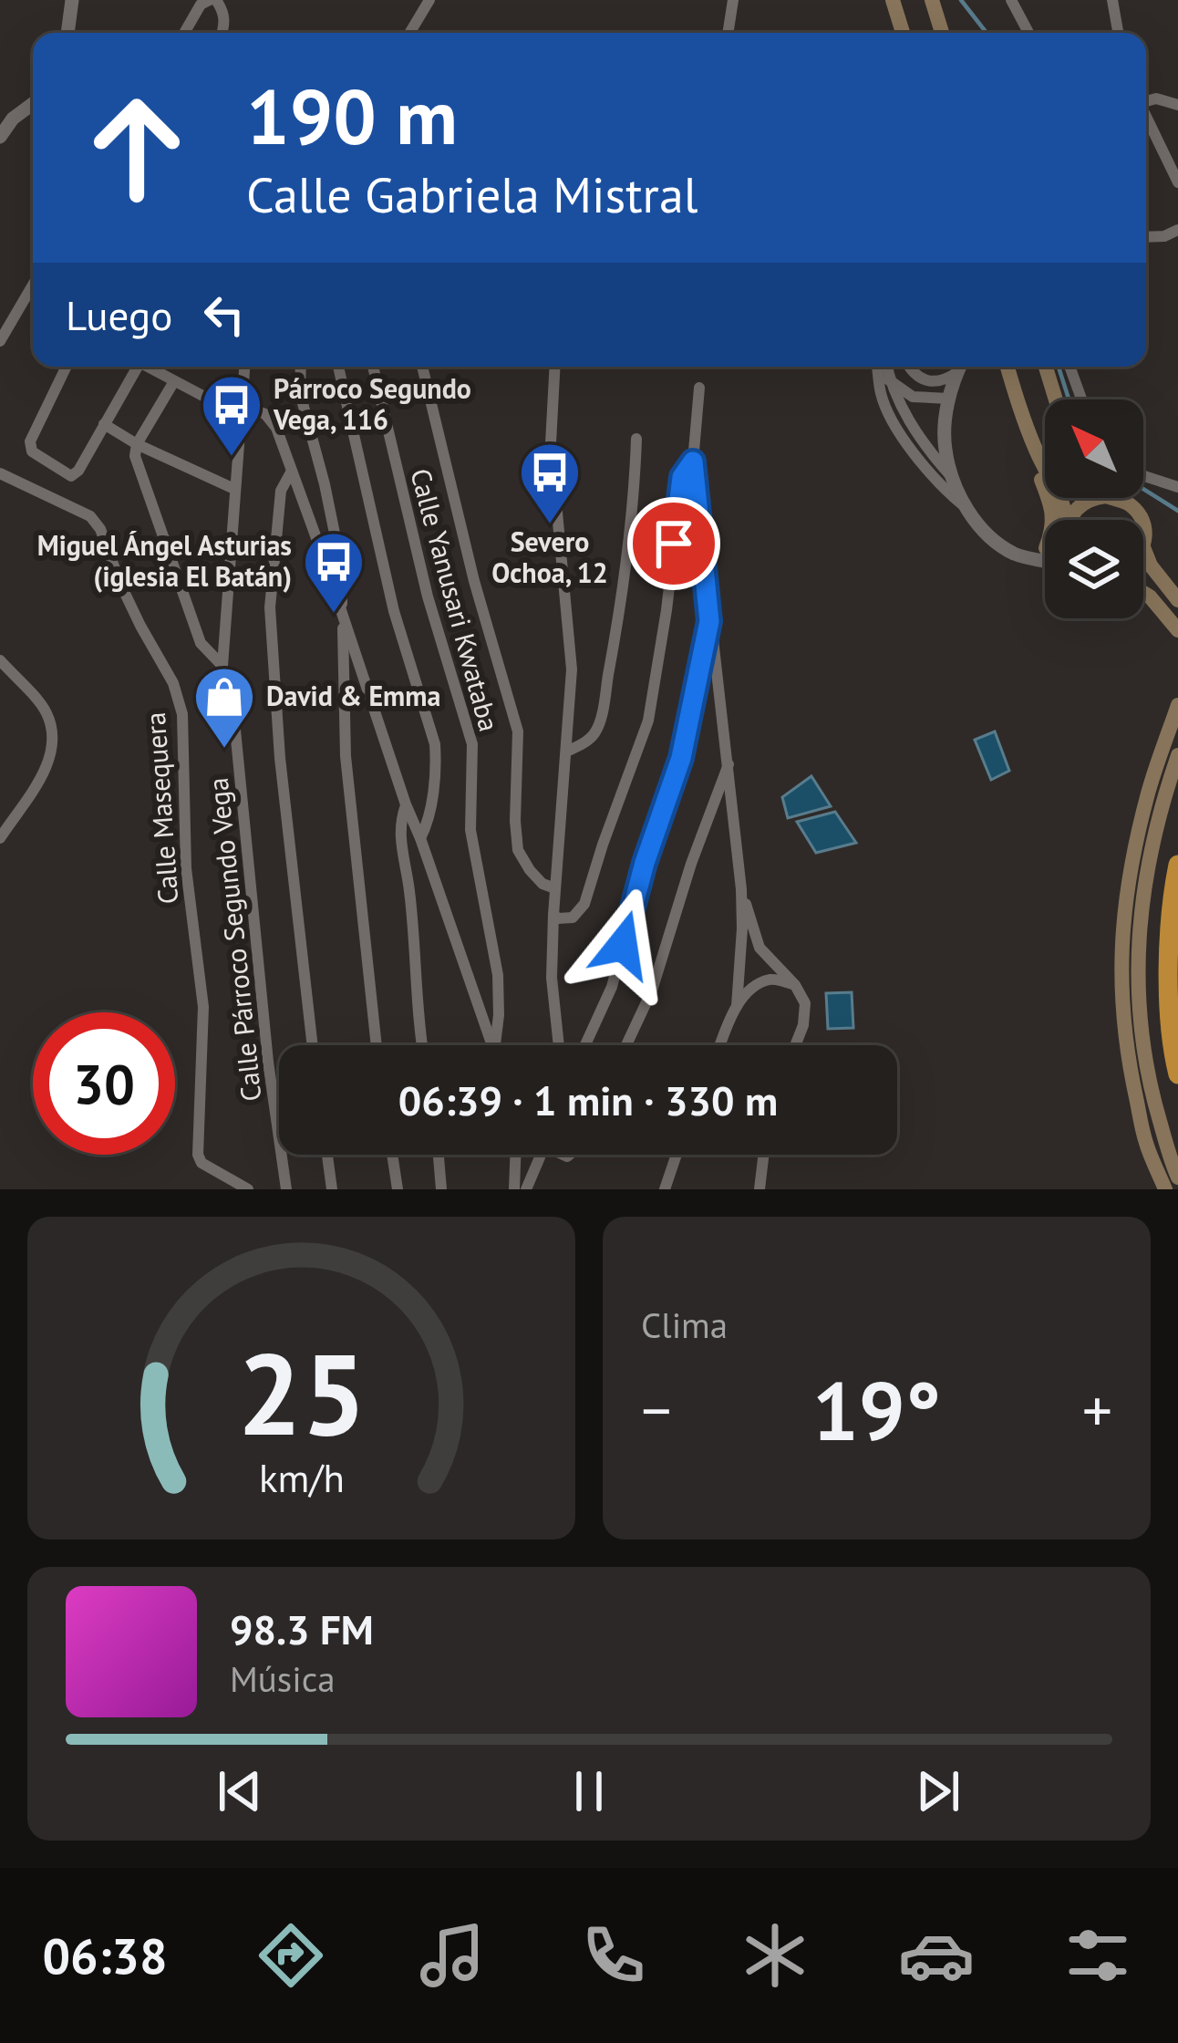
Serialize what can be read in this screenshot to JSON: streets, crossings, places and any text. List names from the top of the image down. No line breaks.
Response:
{"streets":{"street":["Calle Yanusari Kwataba","Calle Masequera","Calle Párroco Segundo Vega"]},"places":{"bus stop":["Párroco Segundo Vega, 116","Severo Ochoa, 12","Miguel Ángel Asturias (iglesia El Batán)"],"shop":["David & Emma"]},"north":"top left","page":{"turn":["190 m","Calle Gabriela Mistral"],"then":"Luego","limit":"30","trip":"06:39 · 1 min · 330 m","tile":"Clima","heat":["−","19°","+"],"song":["98.3 FM","Música"],"tabs":"06:38","gauge":["25","km/h"]}}
